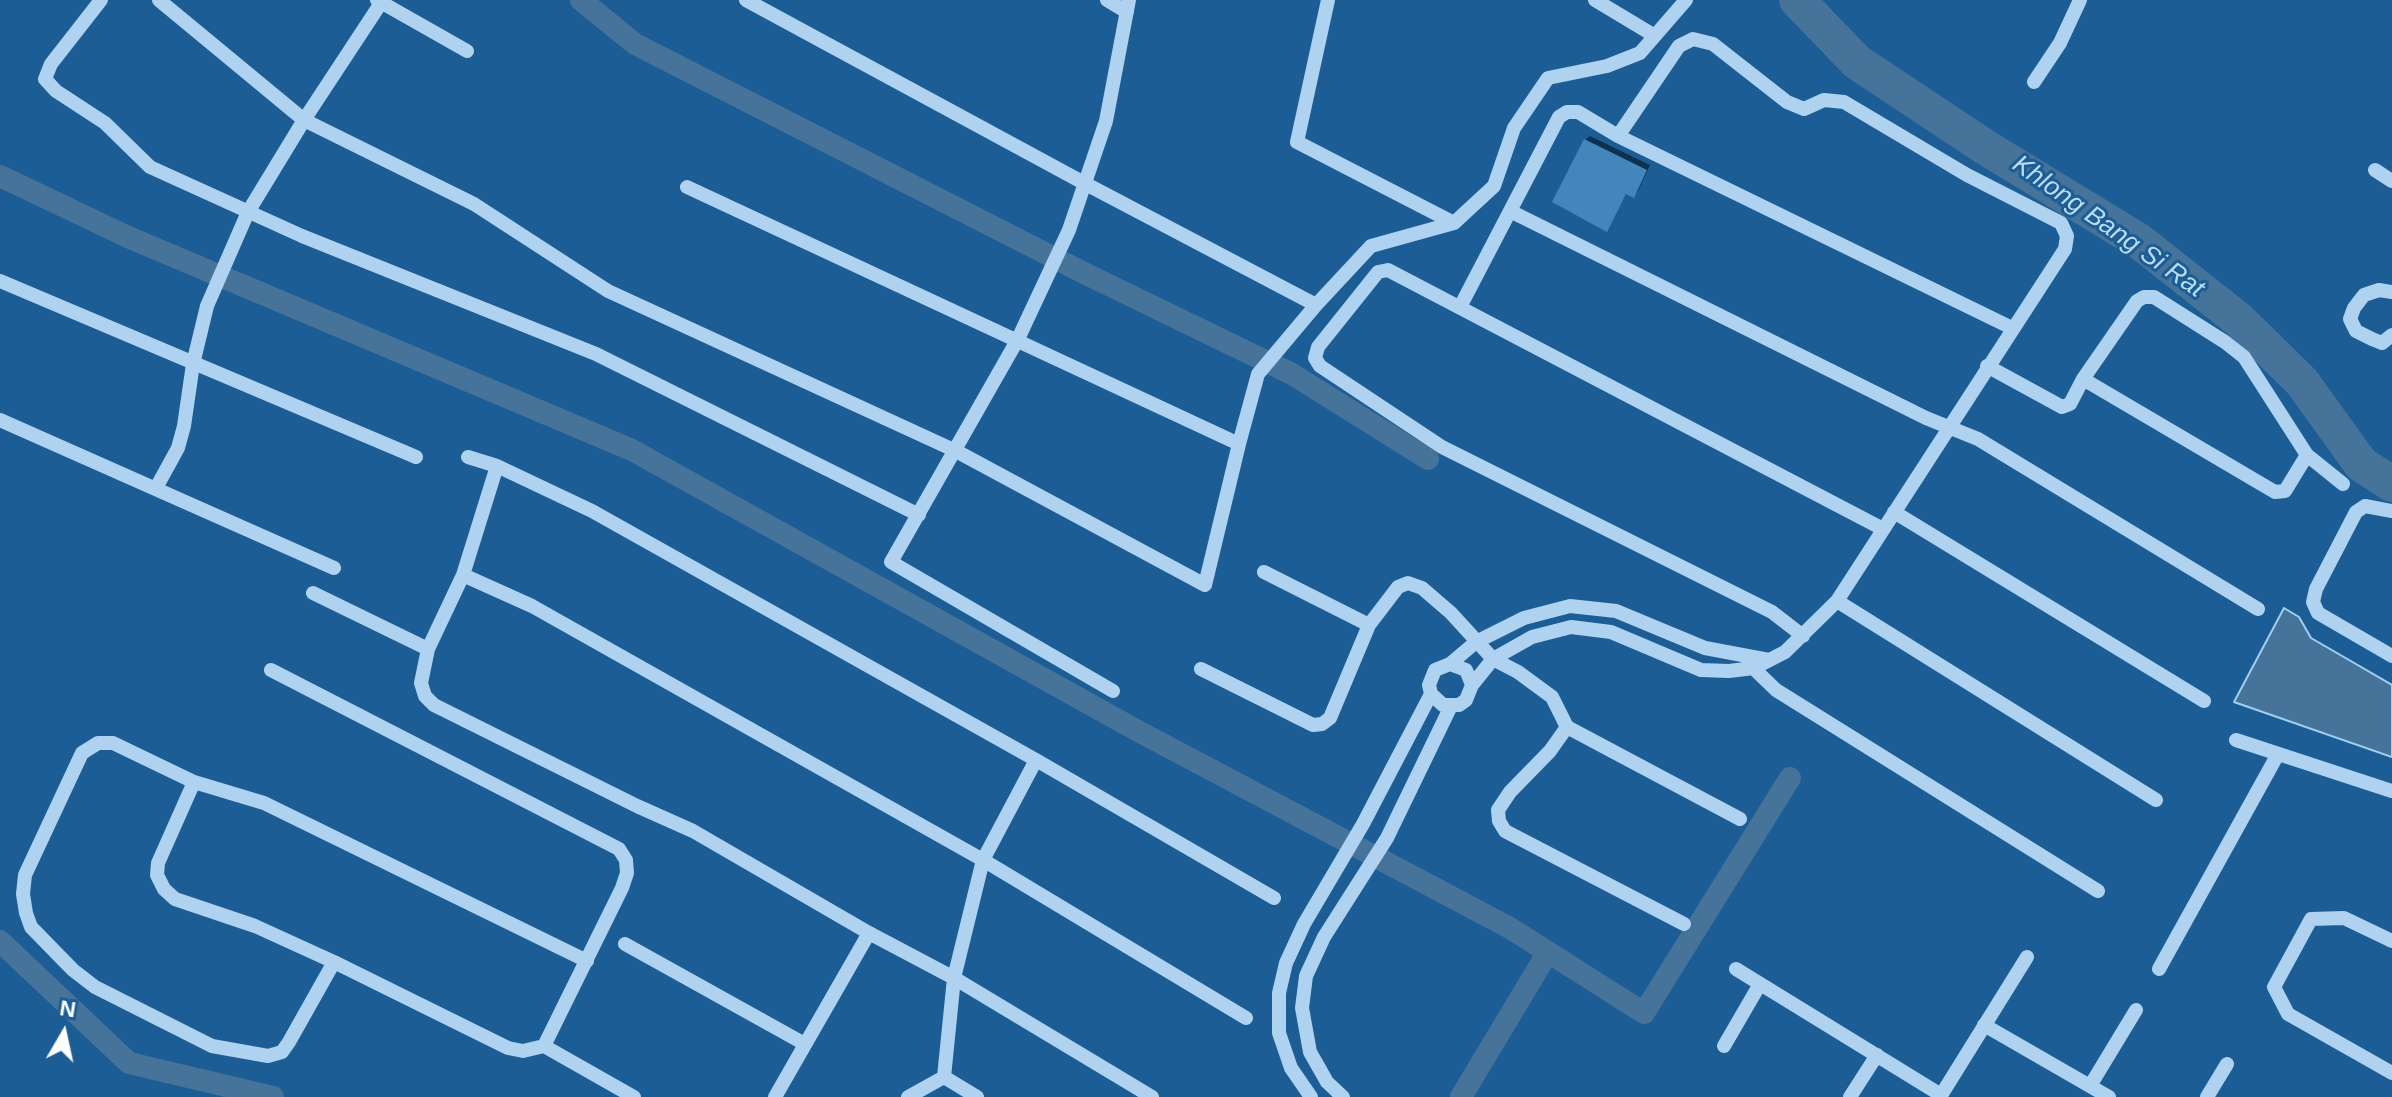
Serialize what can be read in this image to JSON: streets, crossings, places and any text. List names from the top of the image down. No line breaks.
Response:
{"water":["Khlong Bang Si Rat"],"north":"top"}
